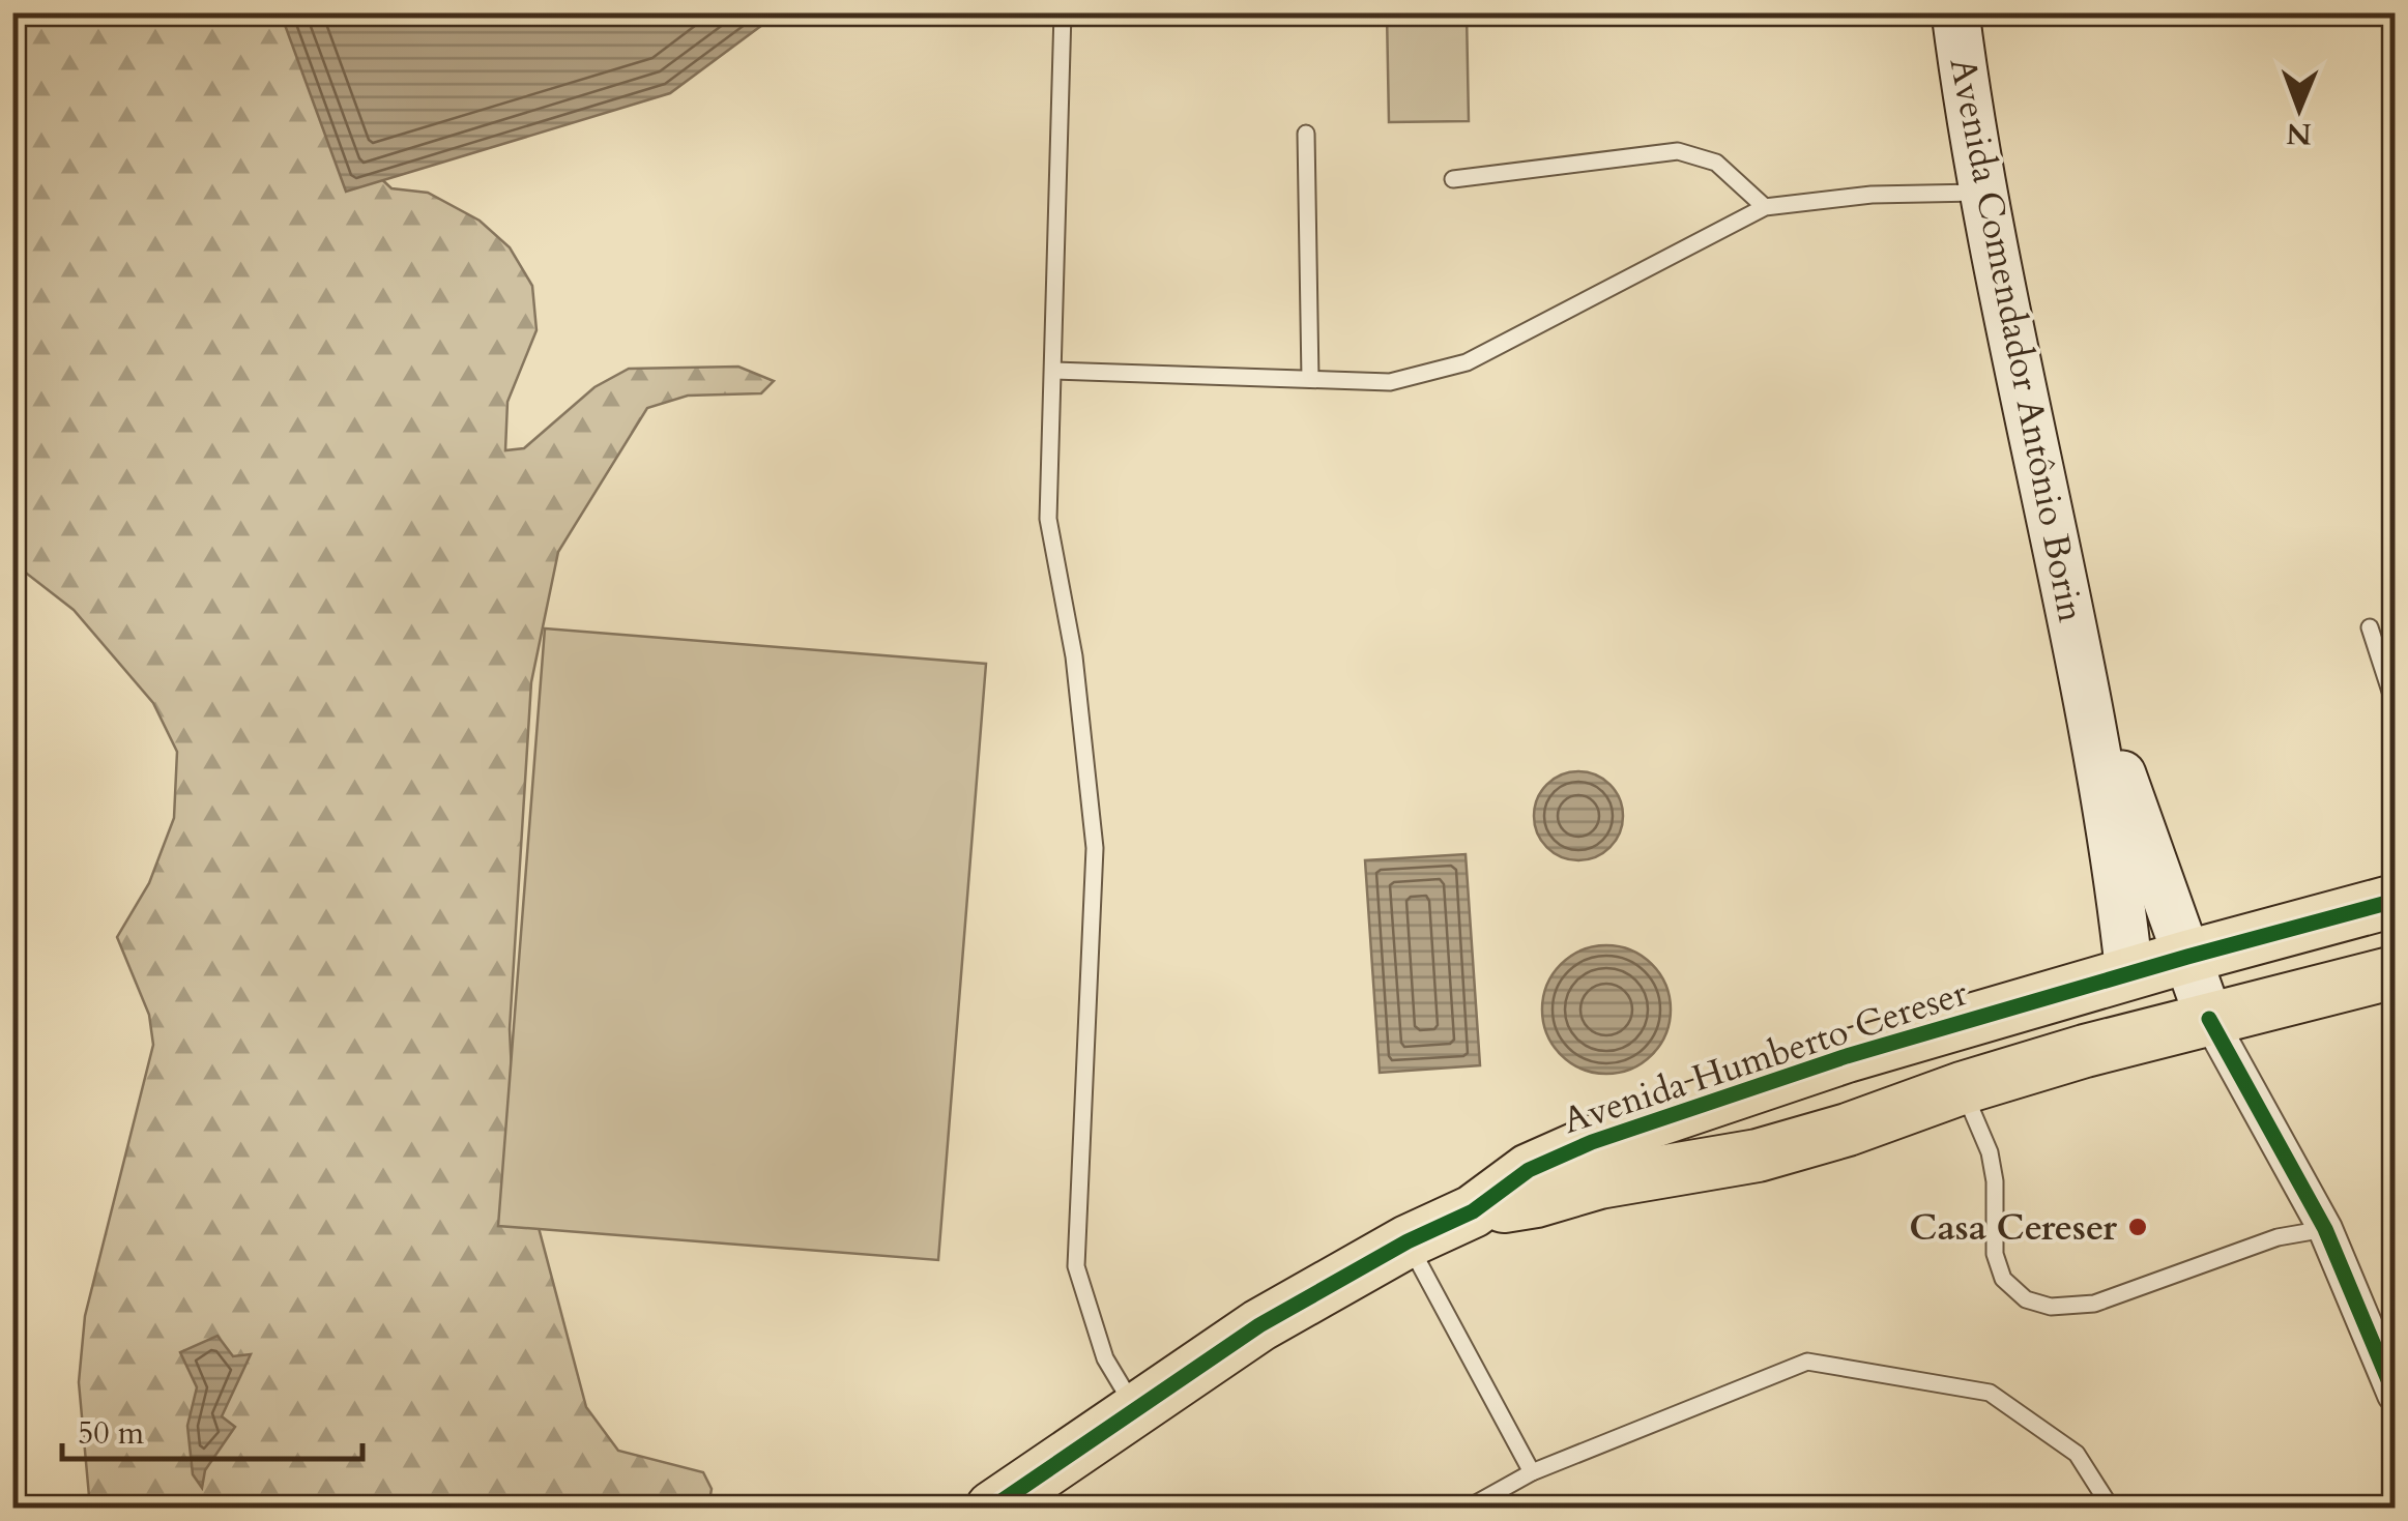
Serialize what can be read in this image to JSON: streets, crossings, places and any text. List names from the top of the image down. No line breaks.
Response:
{"streets":{"main road":["Avenida Comendador Antônio Borin","Avenida Humberto Cereser"]},"crossings":[["Avenida Comendador Antônio Borin","Avenida Humberto Cereser"]],"places":["Casa Cereser"],"scale_bar":"50 m","north":"bottom"}
